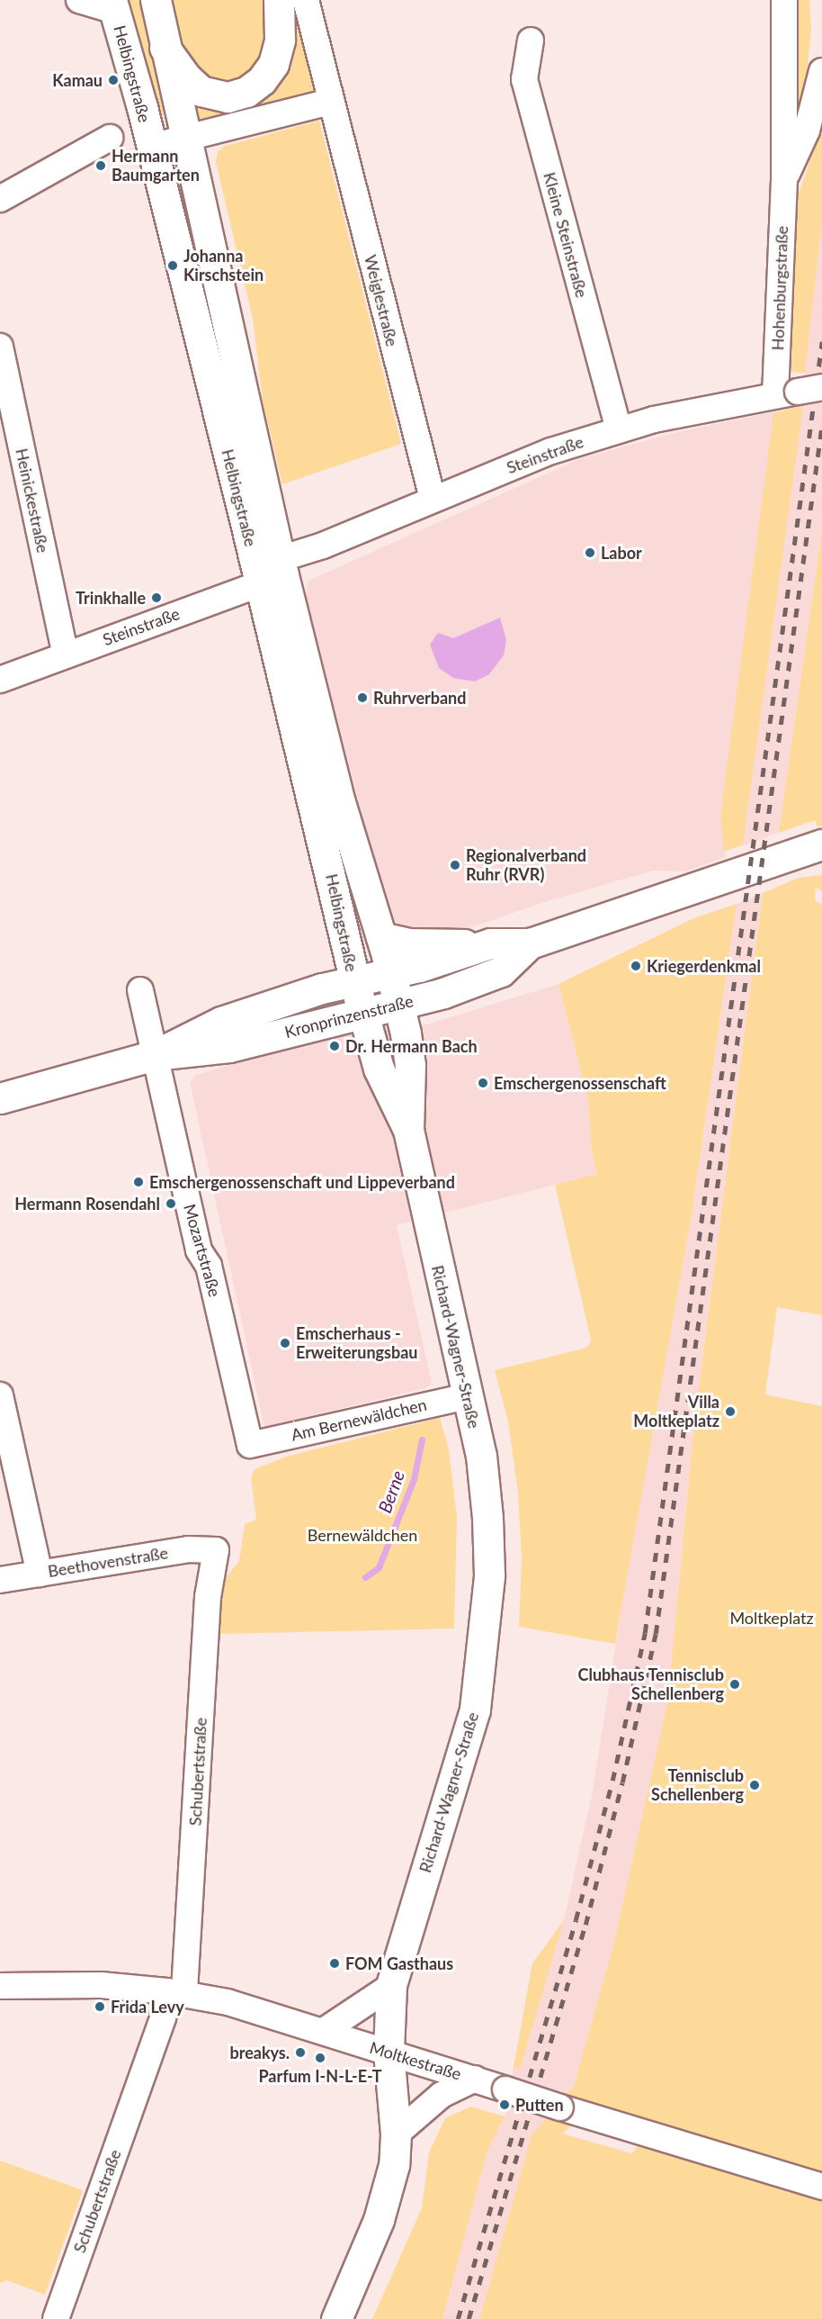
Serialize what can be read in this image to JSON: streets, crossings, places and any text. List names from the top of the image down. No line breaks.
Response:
{"streets":{"main road":["Helbingstraße","Kronprinzenstraße","Richard-Wagner-Straße"],"street":["Kleine Steinstraße","Hohenburgstraße","Weiglestraße","Steinstraße","Heinickestraße","Mozartstraße","Am Bernewäldchen","Beethovenstraße","Schubertstraße","Moltkestraße"]},"crossings":[["Helbingstraße","Steinstraße"],["Helbingstraße","Kronprinzenstraße"],["Helbingstraße","Richard-Wagner-Straße"],["Kleine Steinstraße","Steinstraße"],["Hohenburgstraße","Steinstraße"],["Weiglestraße","Steinstraße"],["Steinstraße","Heinickestraße"],["Kronprinzenstraße","Mozartstraße"],["Kronprinzenstraße","Richard-Wagner-Straße"],["Mozartstraße","Am Bernewäldchen"],["Richard-Wagner-Straße","Am Bernewäldchen"],["Richard-Wagner-Straße","Moltkestraße"],["Beethovenstraße","Schubertstraße"],["Schubertstraße","Moltkestraße"]],"water":["Berne"],"parks":["Bernewäldchen","Moltkeplatz"],"places":["Kamau","Hermann Baumgarten","Johanna Kirschstein","Labor","Trinkhalle","Ruhrverband","Regionalverband Ruhr (RVR)","Kriegerdenkmal","Dr. Hermann Bach","Emschergenossenschaft","Emschergenossenschaft und Lippeverband","Hermann Rosendahl","Emscherhaus - Erweiterungsbau","Villa Moltkeplatz","Clubhaus Tennisclub Schellenberg","Tennisclub Schellenberg","FOM Gasthaus","Frida Levy","breakys.","Parfum I-N-L-E-T","Putten"]}
